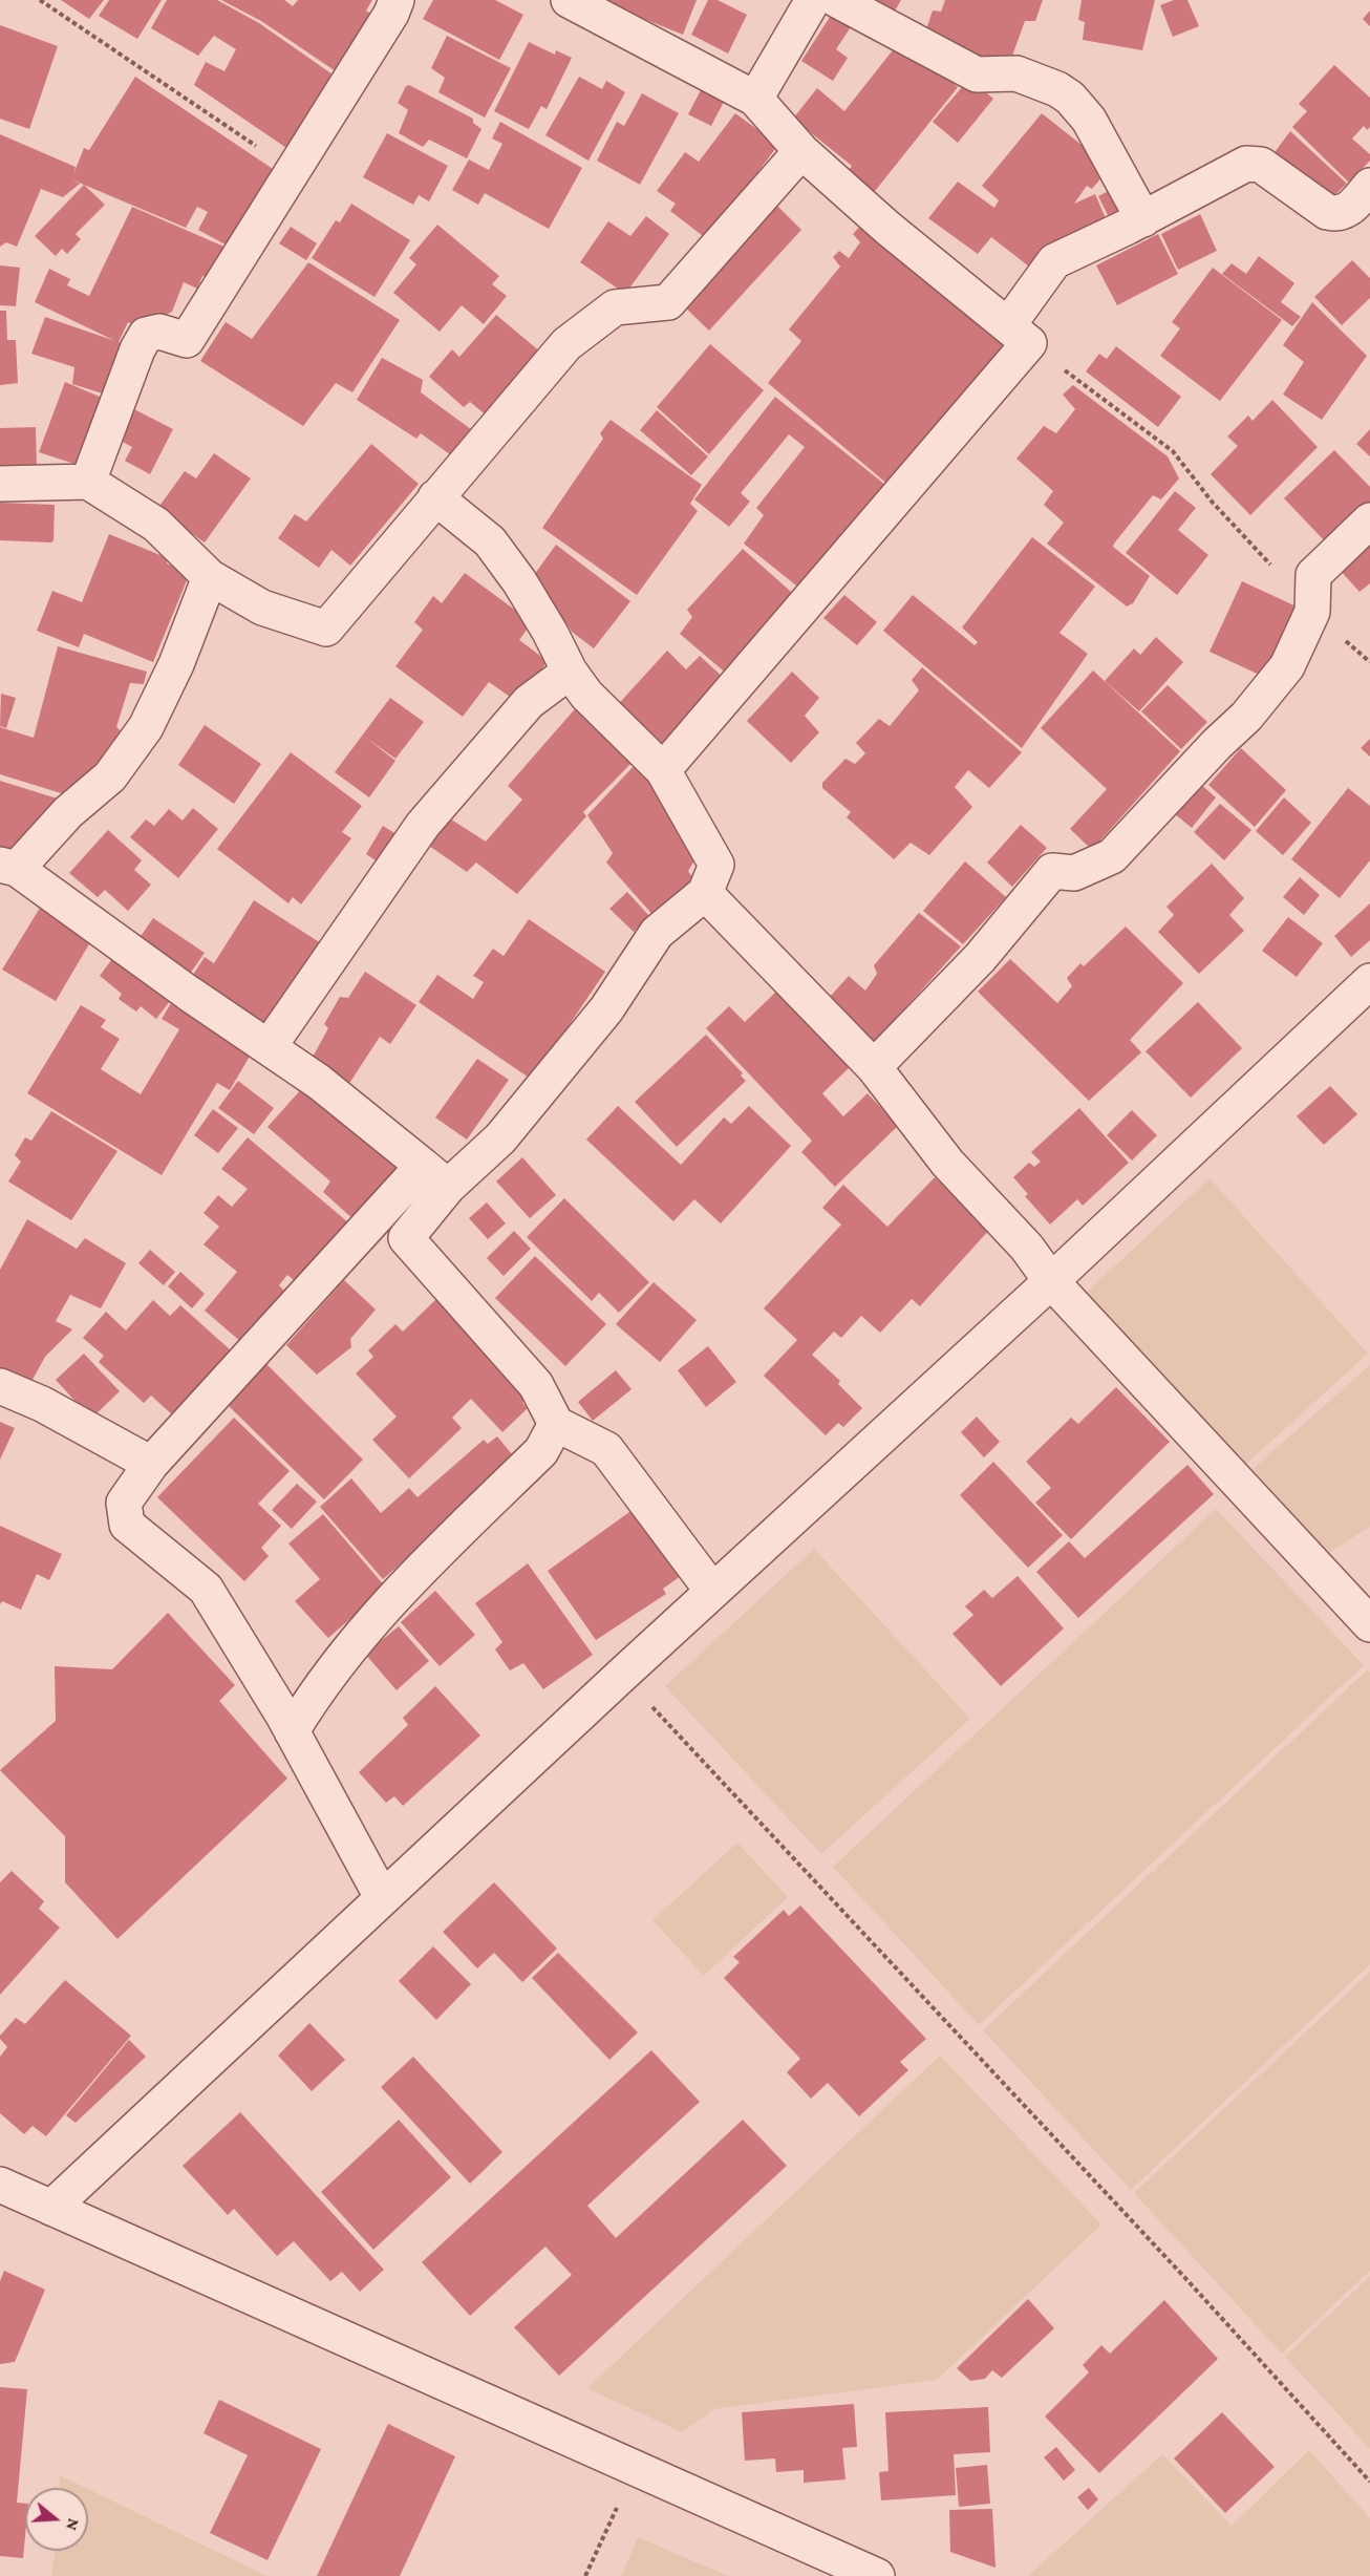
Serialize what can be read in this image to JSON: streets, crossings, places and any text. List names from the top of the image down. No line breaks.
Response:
{"north":"right"}
